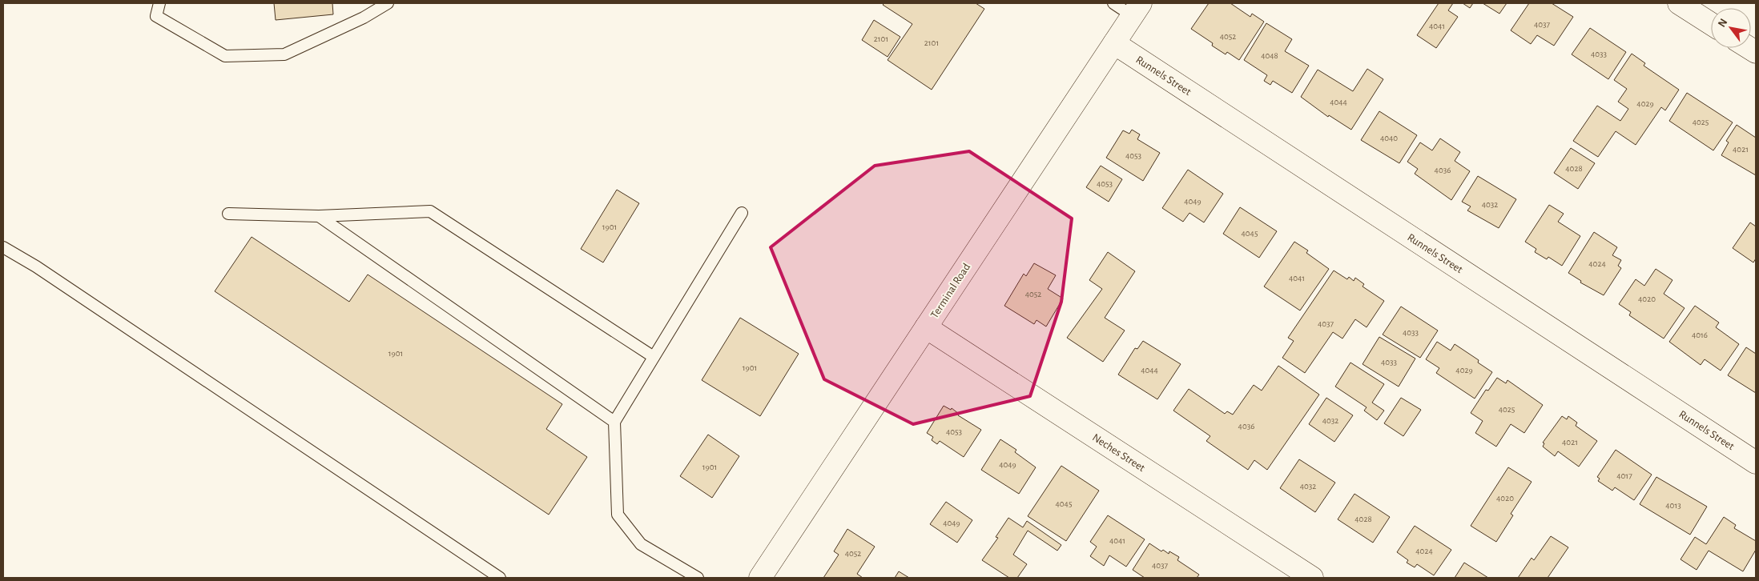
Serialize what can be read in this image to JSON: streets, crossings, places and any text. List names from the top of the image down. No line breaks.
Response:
{"streets":{"street":["Runnels Street","Terminal Road","Neches Street"]},"crossings":[["Runnels Street","Terminal Road"],["Terminal Road","Neches Street"]],"house_numbers":["4037","4041","4052","2101","2101","4033","4048","4044","4029","4025","4040","4021","4053","4028","4036","4053","4049","4032","1901","4045","4024","4041","4052","4020","4037","4033","4016","1901","4033","1901","4044","4029","4025","4032","4036","4053","4021","4049","1901","4017","4032","4020","4045","4013","4028","4049","4041","4024","4052","4037"],"north":"top left"}
